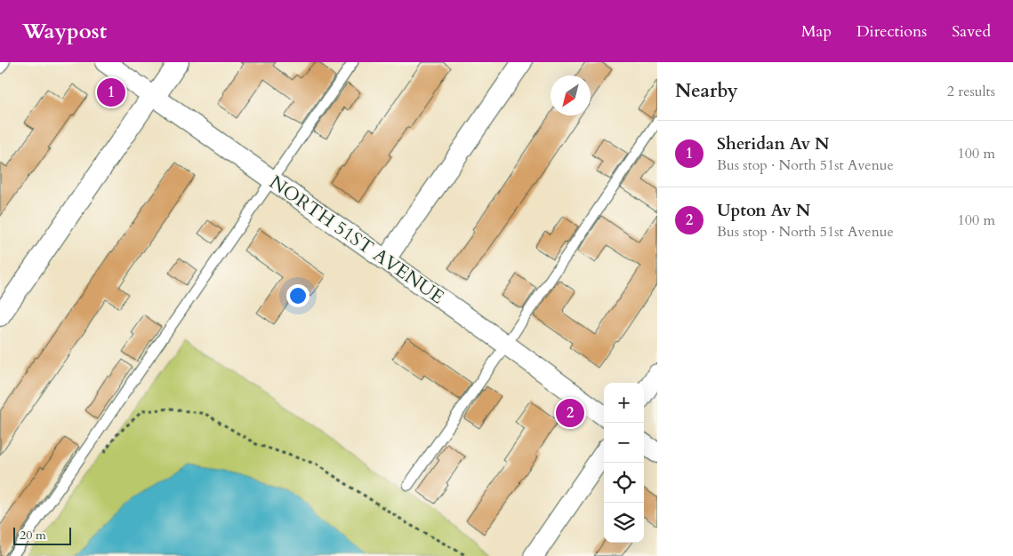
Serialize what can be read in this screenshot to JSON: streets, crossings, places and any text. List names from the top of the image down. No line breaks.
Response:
{"streets":{"street":["NORTH 51ST AVENUE"]},"scale_bar":"20 m","north":"bottom left","page":{"header":"Waypost","nav":["Map","Directions","Saved"],"heading":["Nearby","2 results"],"pins":["1","2"],"list":[{"mark":"1","name":"Sheridan Av N","note":"Bus stop · North 51st Avenue","value":"100 m"},{"mark":"2","name":"Upton Av N","note":"Bus stop · North 51st Avenue","value":"100 m"}],"map_buttons":["+","−"],"scale":"20 m"}}
